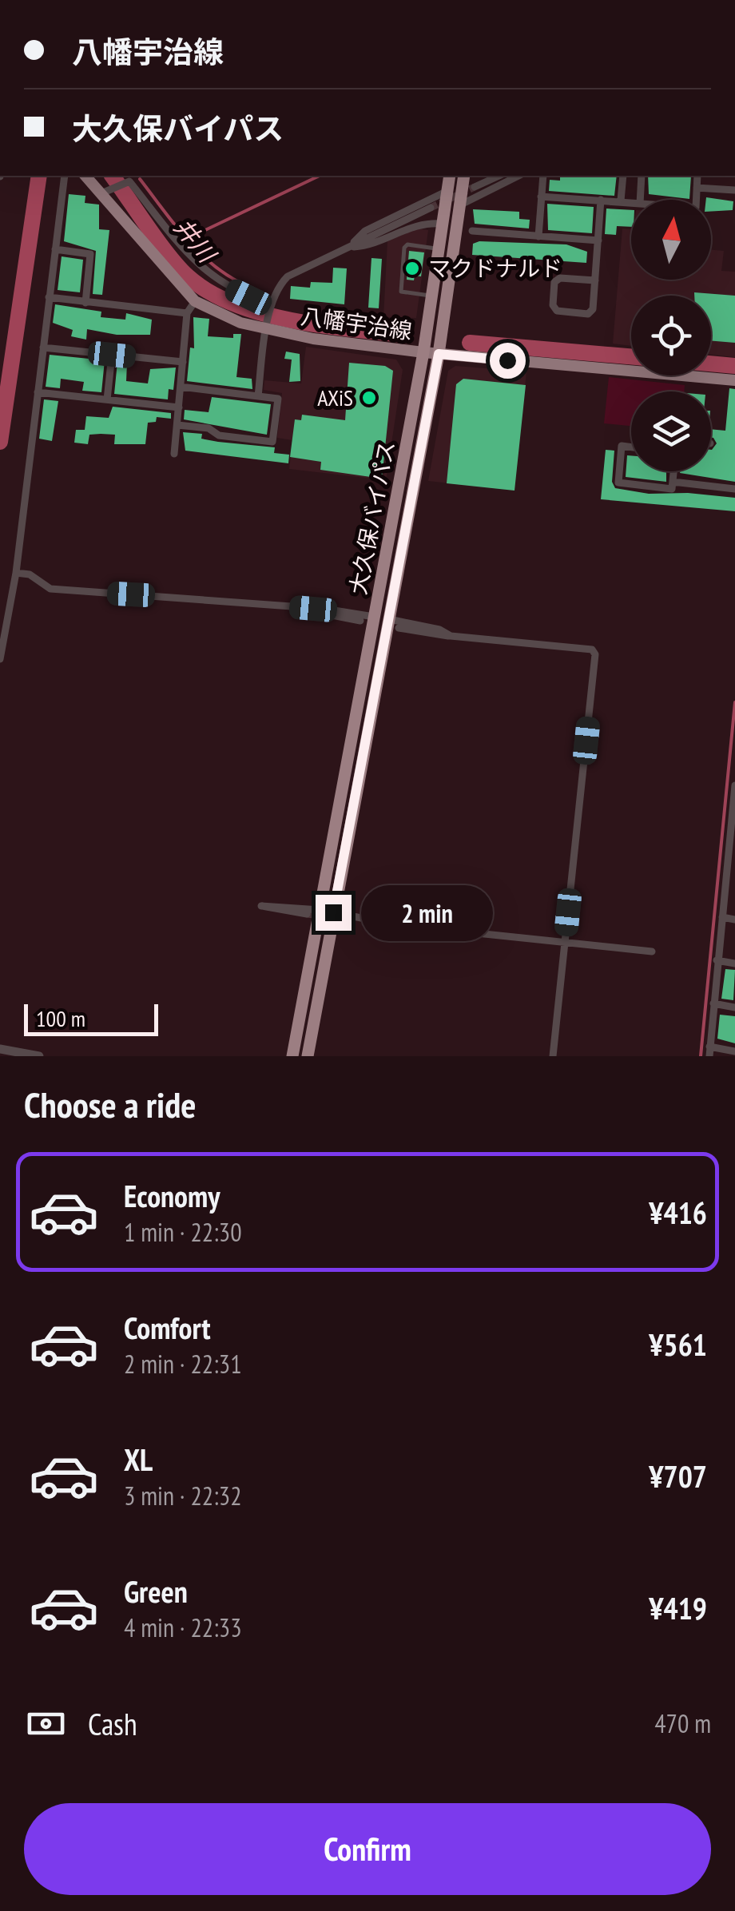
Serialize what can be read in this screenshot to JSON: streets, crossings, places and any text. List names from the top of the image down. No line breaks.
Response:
{"streets":{"highway":["大久保バイパス"],"main road":["八幡宇治線"]},"crossings":[["八幡宇治線","大久保バイパス"]],"water":["井川"],"places":["マクドナルド","AXiS"],"scale_bar":"100 m","north":"top","page":{"banner":["八幡宇治線","大久保バイパス"],"bubble":"2 min","scale":"100 m","heading":"Choose a ride","list":[{"name":"Economy","note":"1 min · 22:30","value":"¥416"},{"name":"Comfort","note":"2 min · 22:31","value":"¥561"},{"name":"XL","note":"3 min · 22:32","value":"¥707"},{"name":"Green","note":"4 min · 22:33","value":"¥419"}],"pay":["Cash","470 m"],"buttons":"Confirm"}}
